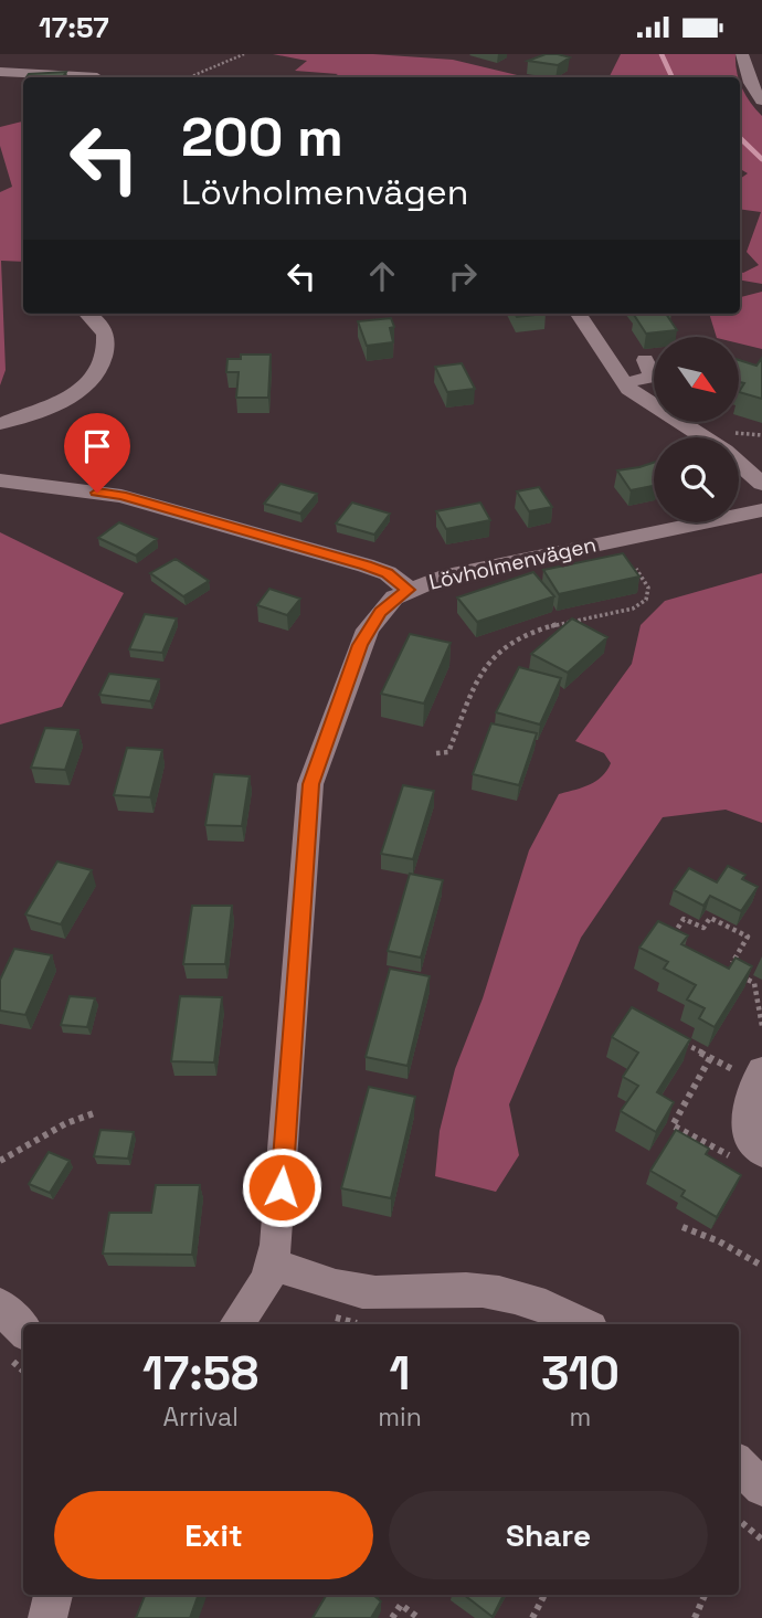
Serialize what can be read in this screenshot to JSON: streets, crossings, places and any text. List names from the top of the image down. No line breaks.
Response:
{"streets":{"street":["Lövholmenvägen"]},"north":"bottom right","page":{"status":"17:57","turn":["200 m","Lövholmenvägen"],"eta":["17:58","Arrival","1","min","310","m"],"buttons":["Exit","Share"]}}
